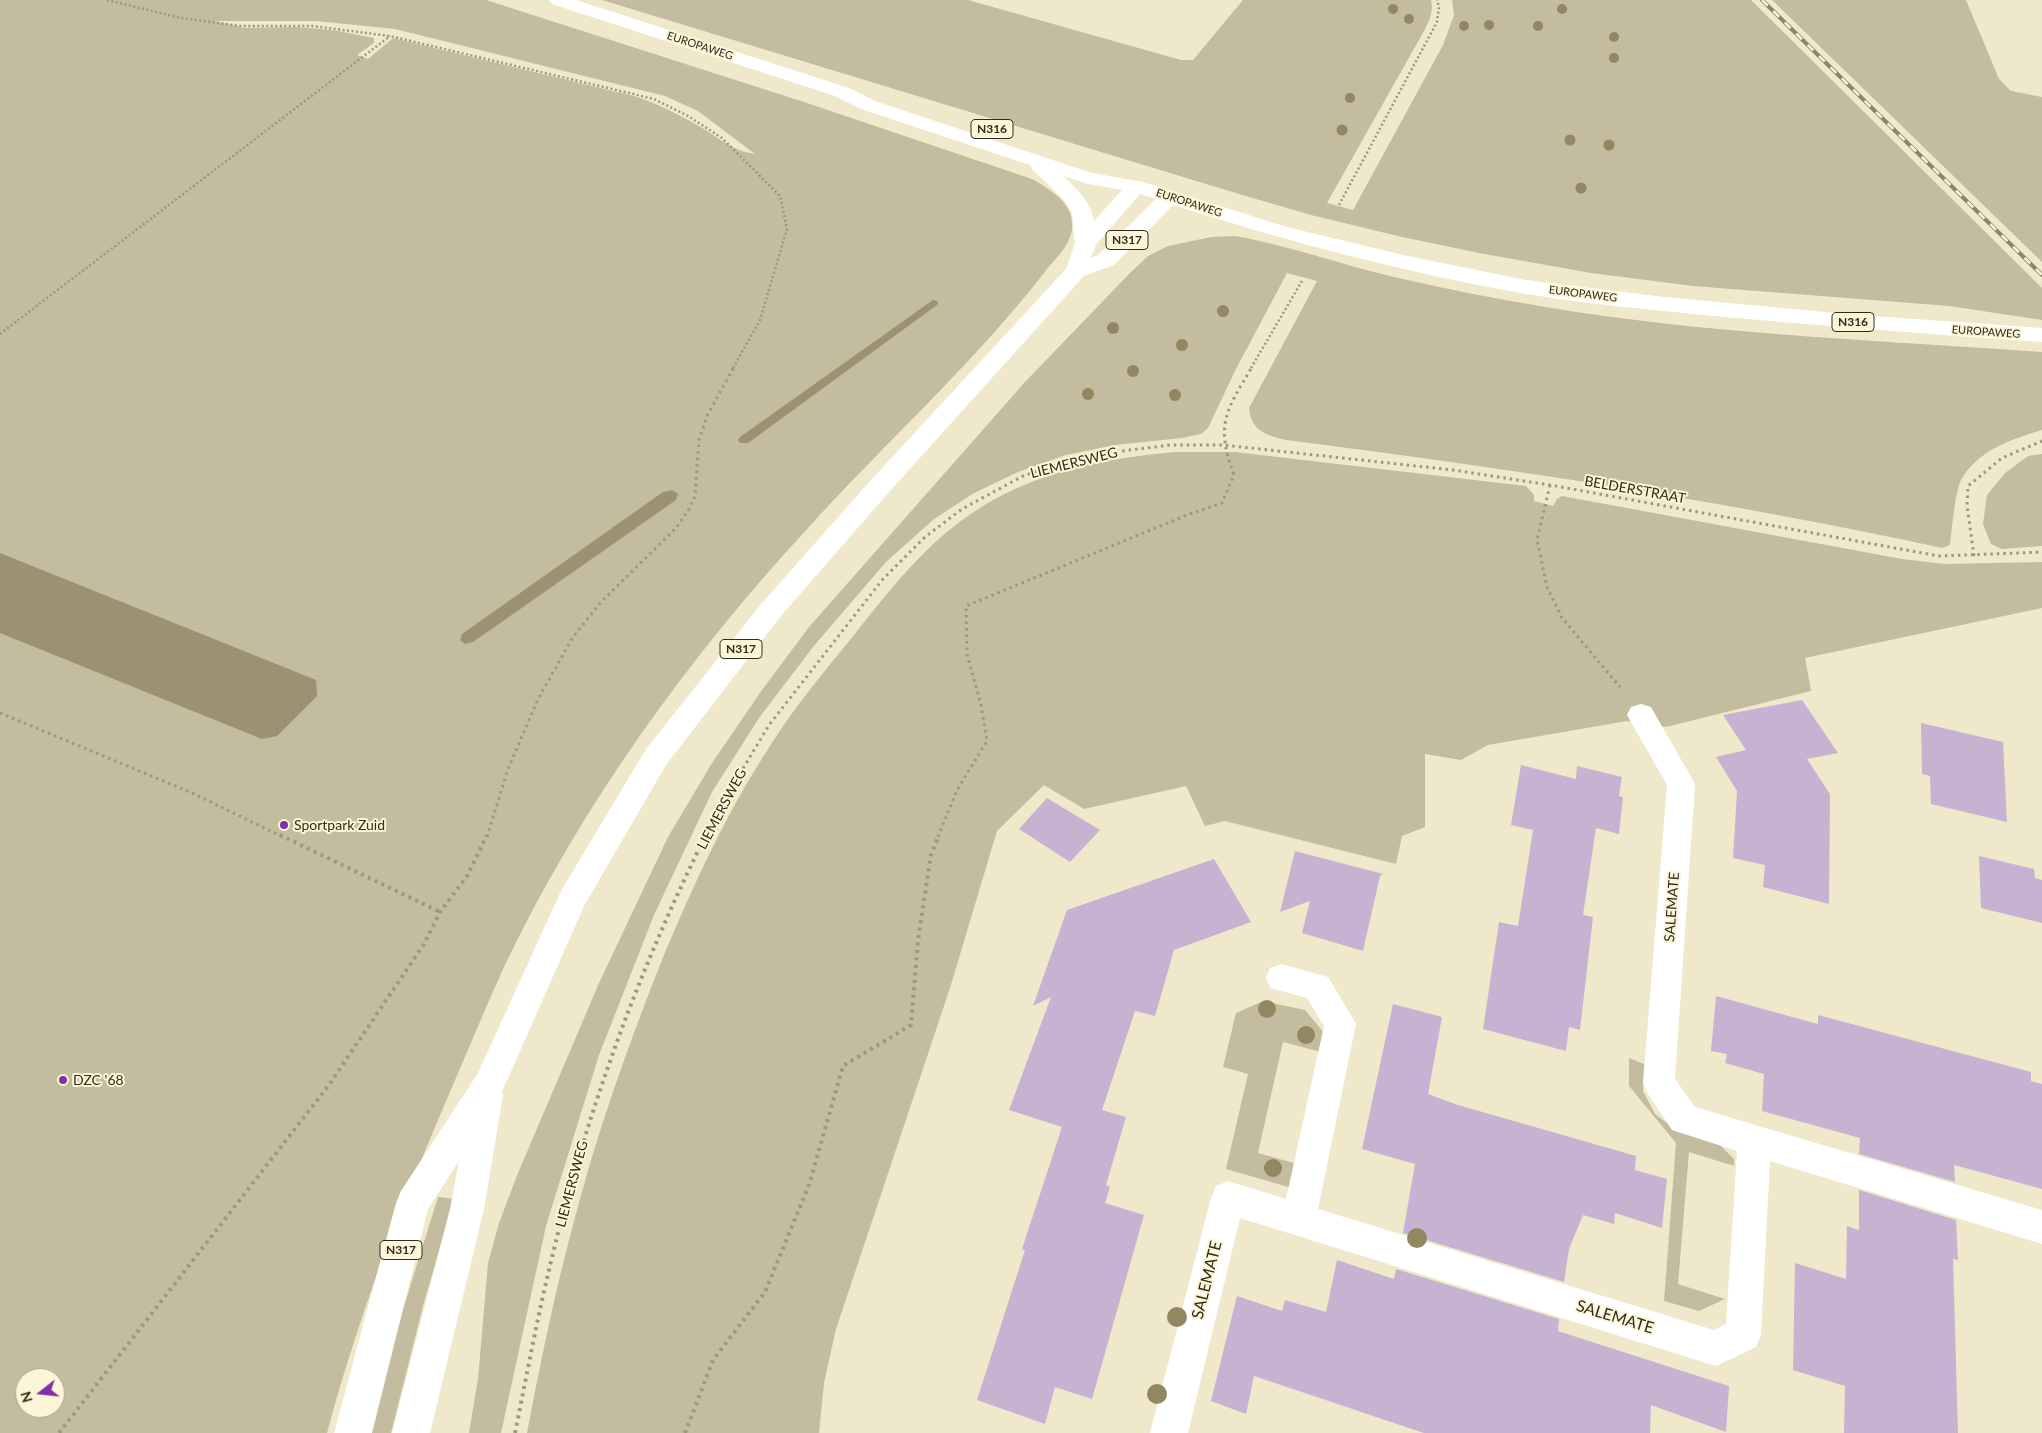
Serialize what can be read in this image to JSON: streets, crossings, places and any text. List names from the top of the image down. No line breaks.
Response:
{"streets":{"main road":["EUROPAWEG","N316","N317","SALEMATE"],"path":["LIEMERSWEG","BELDERSTRAAT"]},"crossings":[["EUROPAWEG","N317"],["LIEMERSWEG","BELDERSTRAAT"]],"places":["Sportpark Zuid","DZC '68"],"north":"left"}
